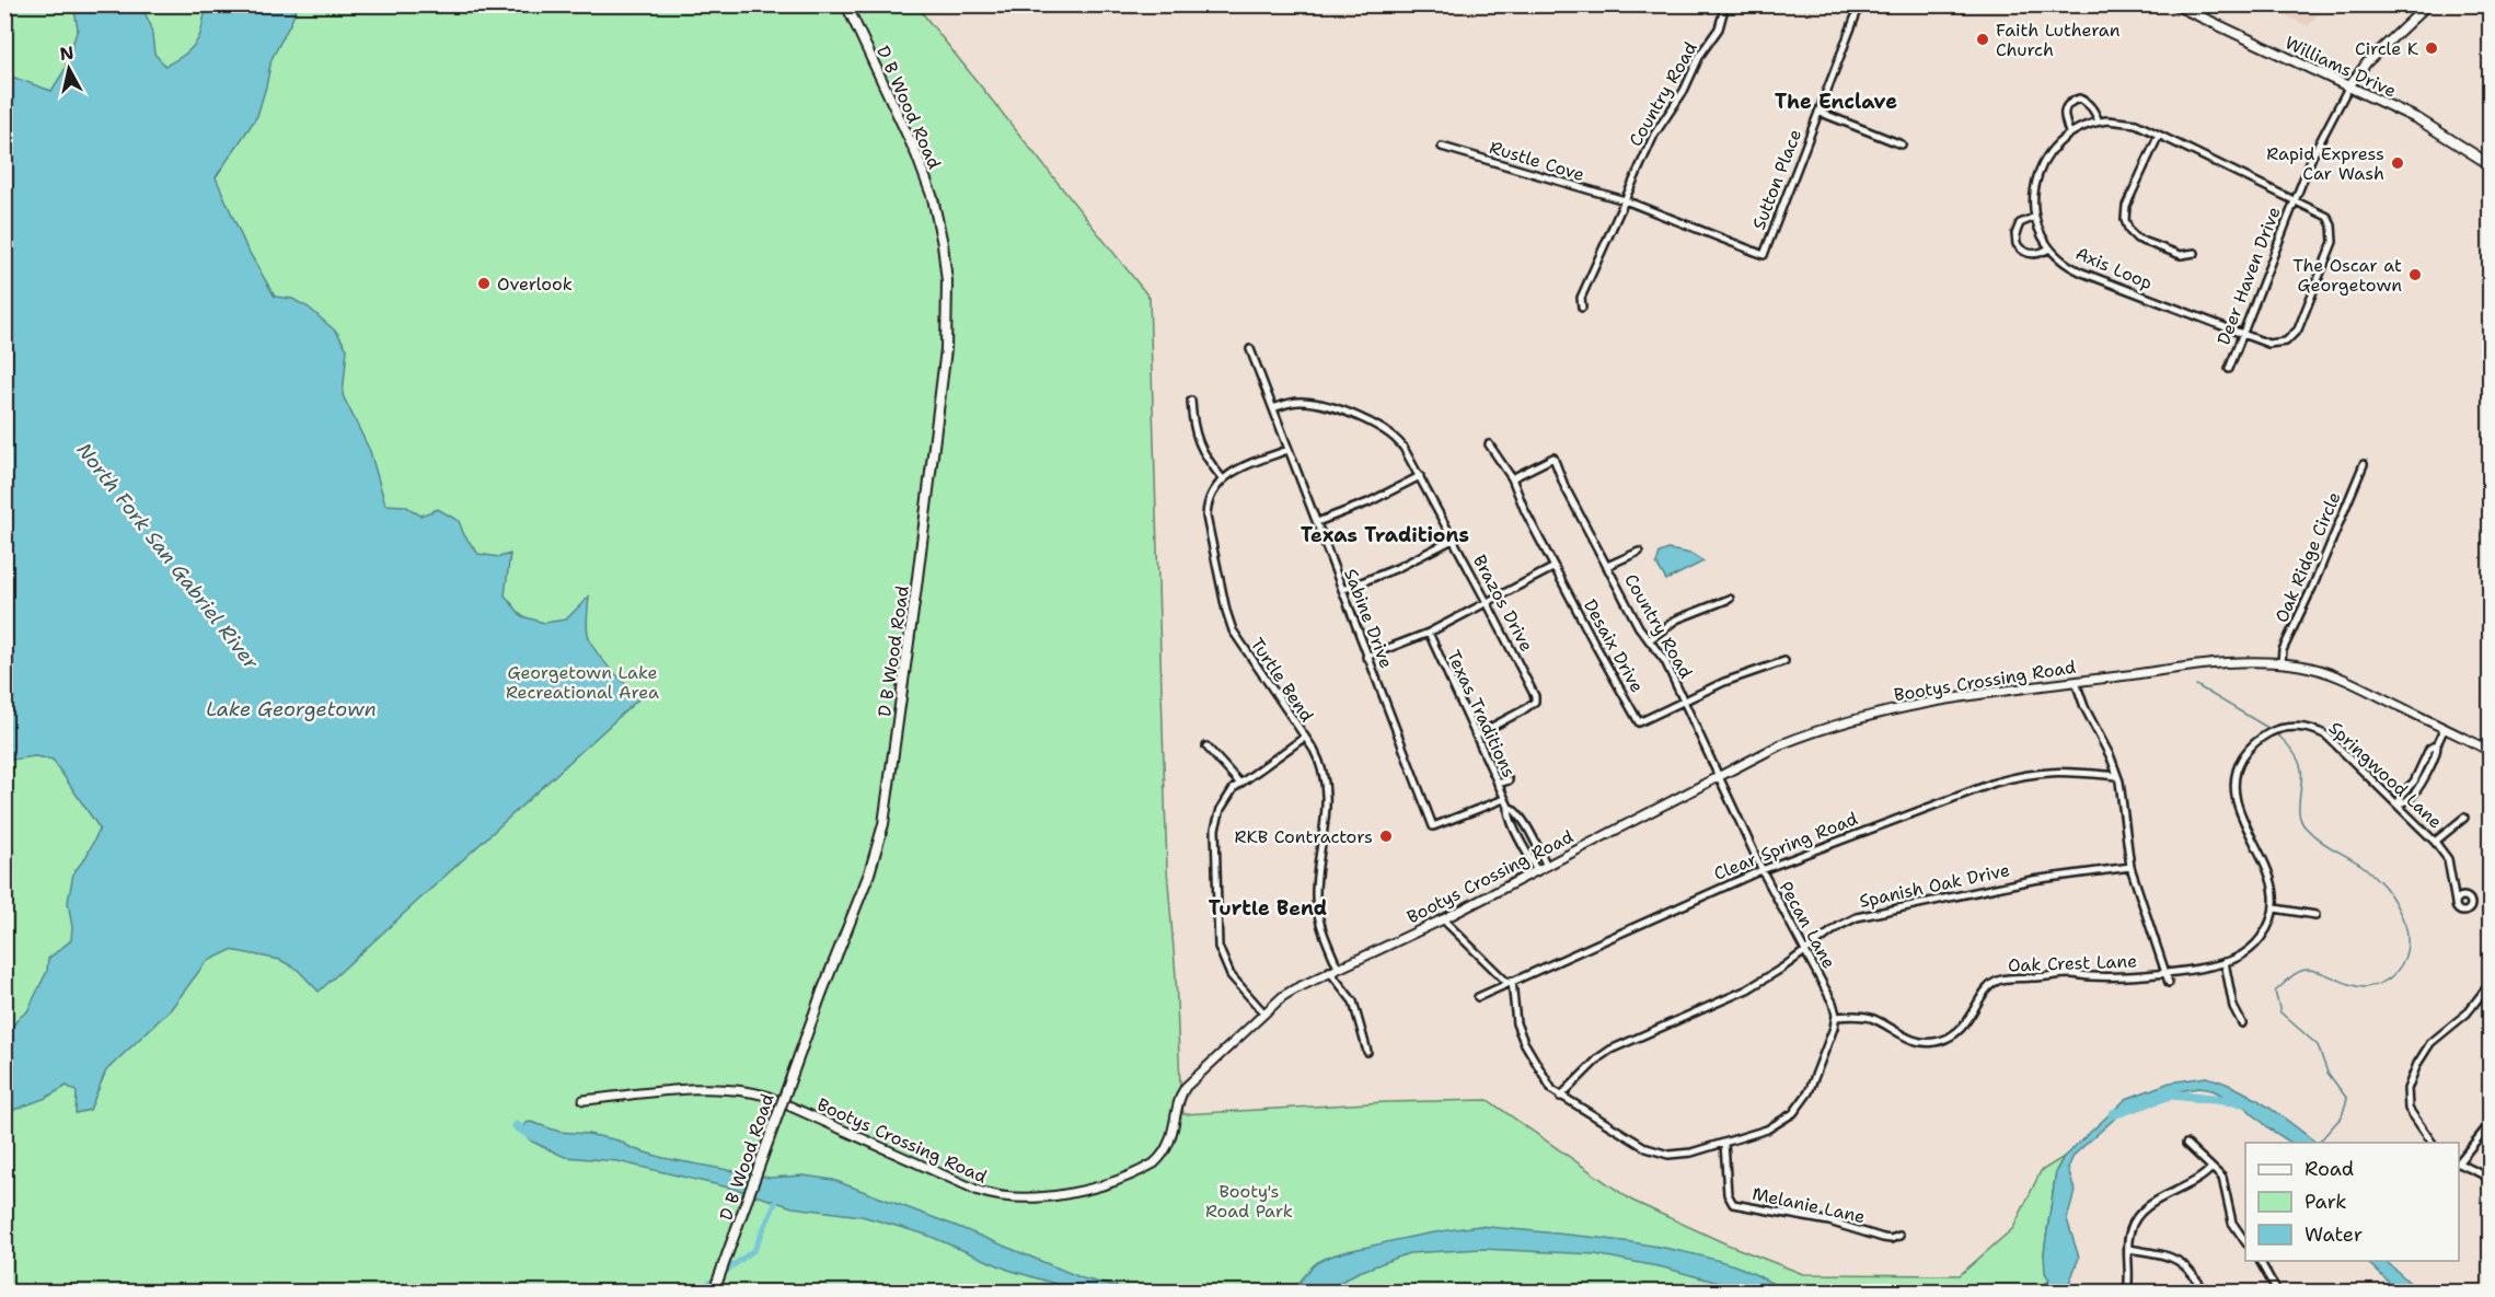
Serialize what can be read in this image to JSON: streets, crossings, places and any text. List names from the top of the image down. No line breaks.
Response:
{"streets":{"main road":["Williams Drive","D B Wood Road"],"street":["Country Road","Rustle Cove","Sutton Place","Axis Loop","Deer Haven Drive","Oak Ridge Circle","Brazos Drive","Sabine Drive","Desaix Drive","Turtle Bend","Bootys Crossing Road","Texas Traditions","Springwood Lane","Clear Spring Road","Spanish Oak Drive","Pecan Lane","Oak Crest Lane","Melanie Lane"]},"crossings":[["Williams Drive","Deer Haven Drive"],["Country Road","Rustle Cove"],["Country Road","Desaix Drive"],["Country Road","Bootys Crossing Road"],["Country Road","Pecan Lane"],["Rustle Cove","Sutton Place"],["Axis Loop","Deer Haven Drive"],["Oak Ridge Circle","Bootys Crossing Road"],["Brazos Drive","Sabine Drive"],["Brazos Drive","Texas Traditions"],["Sabine Drive","Texas Traditions"],["Turtle Bend","Bootys Crossing Road"],["Bootys Crossing Road","Texas Traditions"],["Bootys Crossing Road","Pecan Lane"],["Bootys Crossing Road","Oak Crest Lane"],["Clear Spring Road","Pecan Lane"],["Clear Spring Road","Oak Crest Lane"],["Spanish Oak Drive","Pecan Lane"],["Spanish Oak Drive","Oak Crest Lane"],["Pecan Lane","Oak Crest Lane"]],"districts":["The Enclave","Texas Traditions","Turtle Bend"],"water":["North Fork San Gabriel River","Lake Georgetown"],"parks":["Georgetown Lake Recreational Area","Booty's Road Park"],"places":["Faith Lutheran Church","Circle K","Rapid Express Car Wash","The Oscar at Georgetown","Overlook","RKB Contractors"],"legend":["Road","Park","Water"],"north":"top"}
